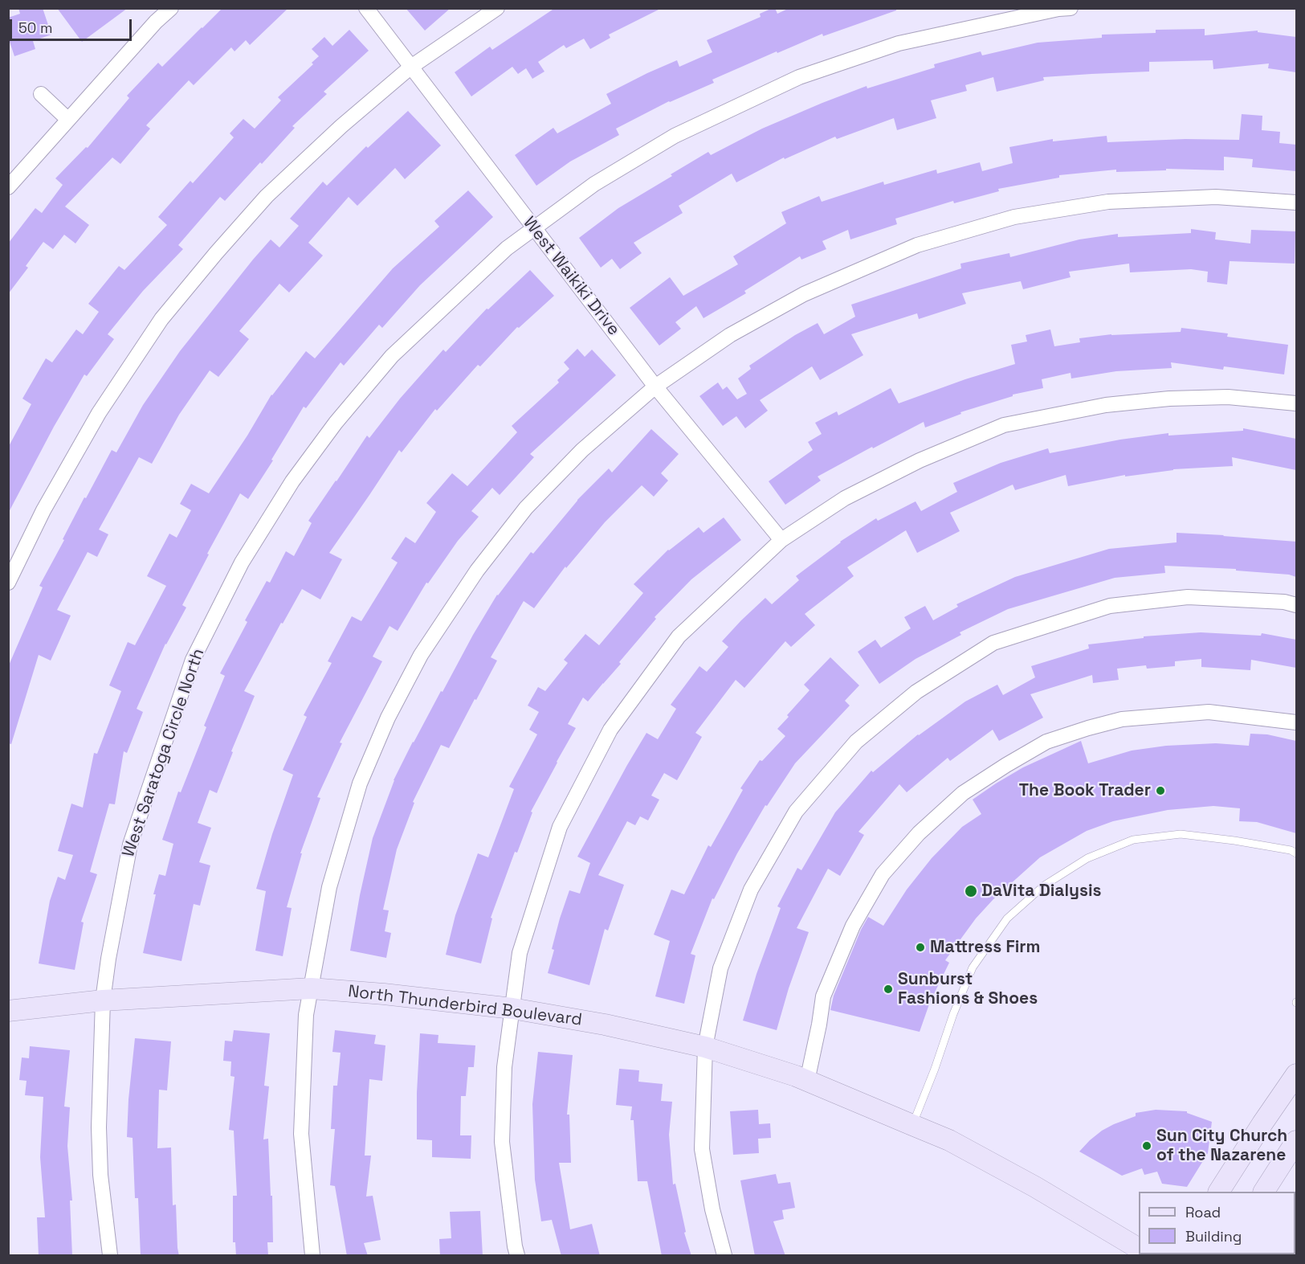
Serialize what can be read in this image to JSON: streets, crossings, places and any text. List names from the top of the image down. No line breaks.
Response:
{"streets":{"street":["West Waikiki Drive","West Saratoga Circle North","North Thunderbird Boulevard"]},"crossings":[["West Waikiki Drive","West Saratoga Circle North"],["West Saratoga Circle North","North Thunderbird Boulevard"]],"places":["The Book Trader","DaVita Dialysis","Mattress Firm","Sunburst Fashions & Shoes","Sun City Church of the Nazarene"],"legend":["Road","Building"],"scale_bar":"50 m"}
